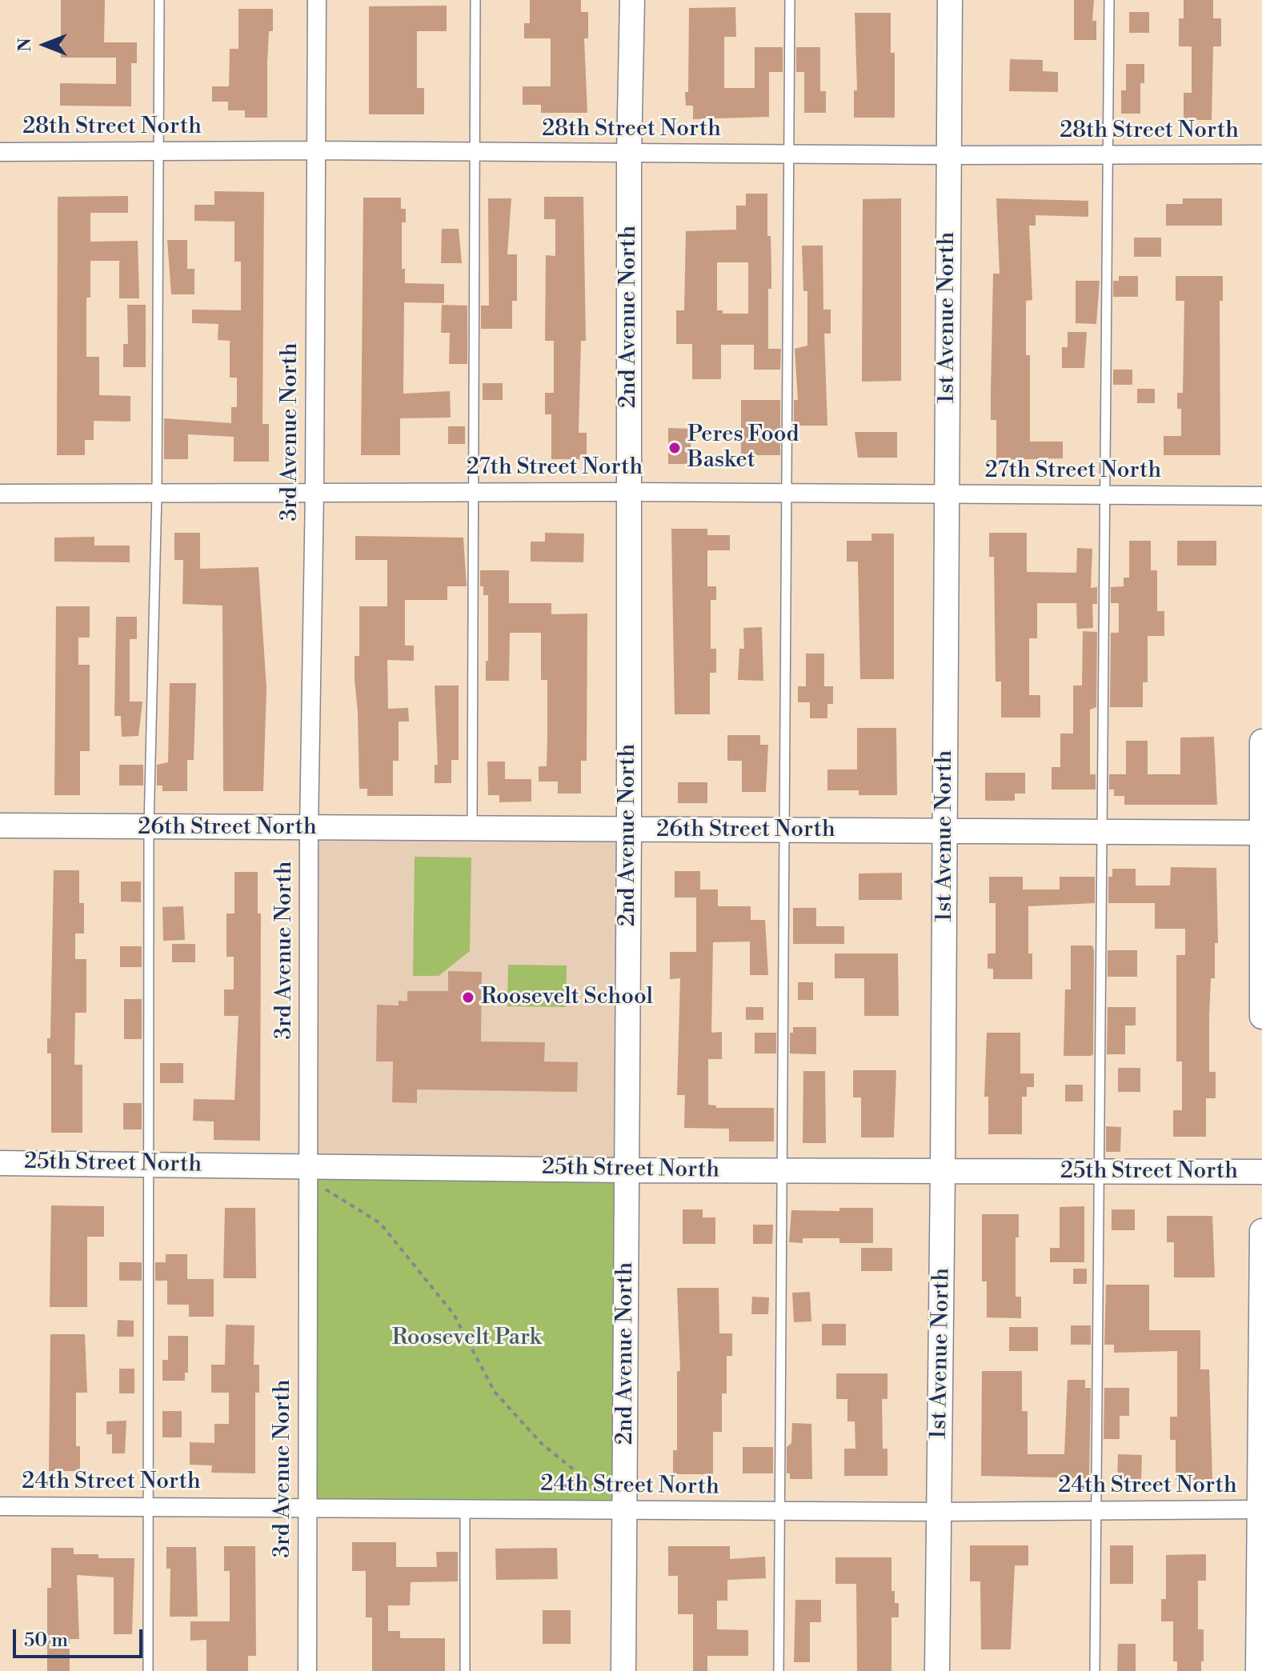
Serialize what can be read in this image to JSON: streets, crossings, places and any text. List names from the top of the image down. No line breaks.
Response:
{"streets":{"main road":["2nd Avenue North","1st Avenue North","26th Street North","25th Street North"],"street":["28th Street North","3rd Avenue North","27th Street North","24th Street North"]},"crossings":[["28th Street North","2nd Avenue North"],["28th Street North","1st Avenue North"],["28th Street North","3rd Avenue North"],["2nd Avenue North","27th Street North"],["2nd Avenue North","26th Street North"],["2nd Avenue North","25th Street North"],["2nd Avenue North","24th Street North"],["1st Avenue North","27th Street North"],["1st Avenue North","26th Street North"],["1st Avenue North","25th Street North"],["1st Avenue North","24th Street North"],["3rd Avenue North","27th Street North"],["3rd Avenue North","26th Street North"],["3rd Avenue North","25th Street North"],["3rd Avenue North","24th Street North"]],"parks":["Roosevelt Park"],"places":["Peres Food Basket","Roosevelt School"],"scale_bar":"50 m","north":"left"}
